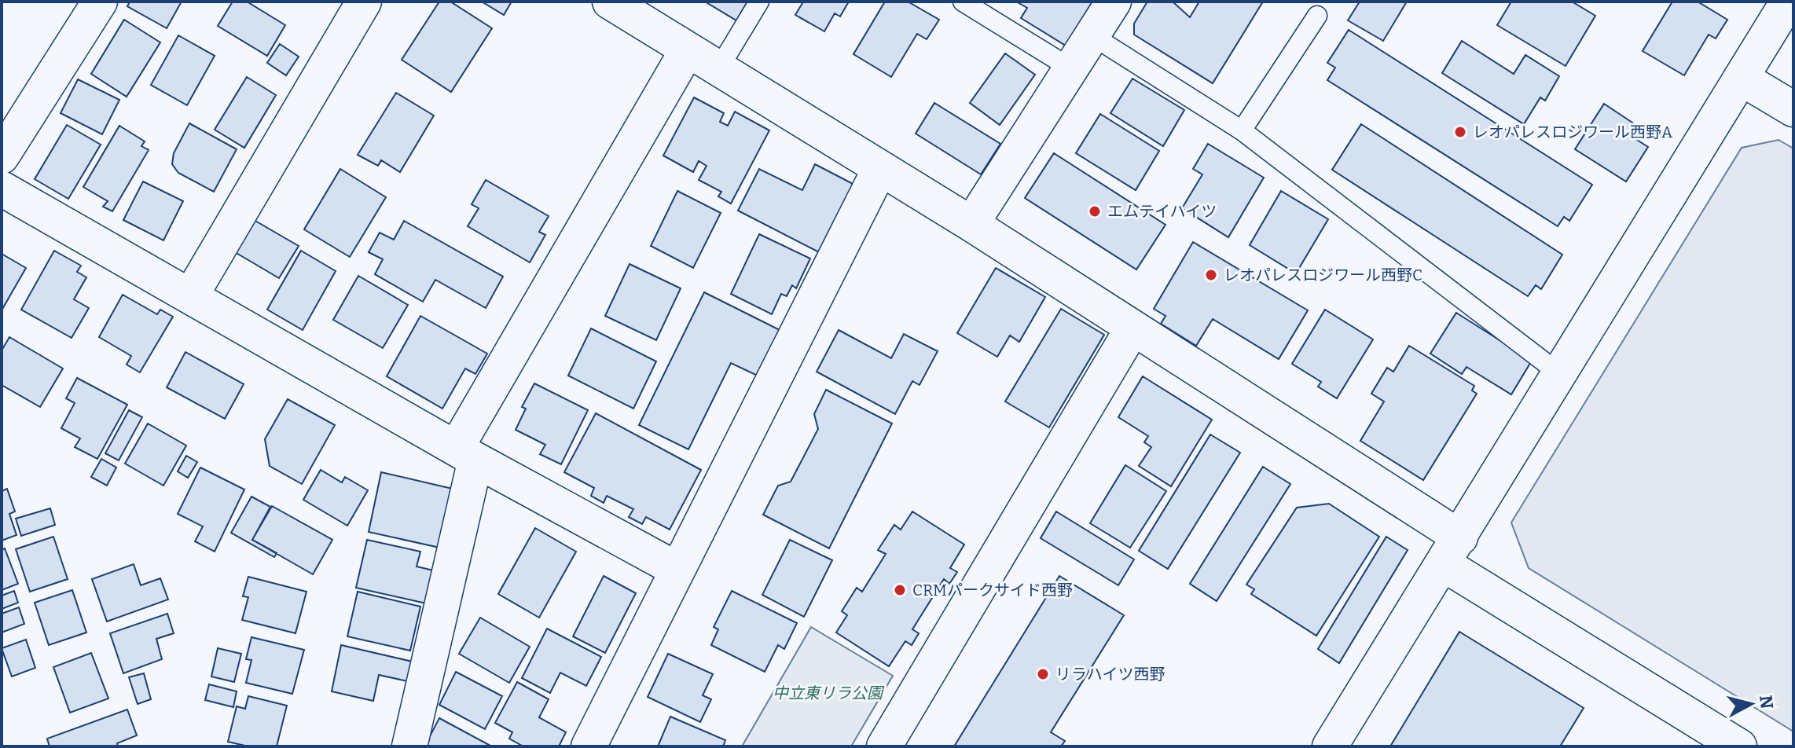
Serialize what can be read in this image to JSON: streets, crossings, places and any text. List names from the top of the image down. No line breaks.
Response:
{"parks":["中立東リラ公園"],"places":["レオパレスロジワール西野A","エムテイハイツ","レオパレスロジワール西野C","CRMパークサイド西野","リラハイツ西野"],"north":"right"}
